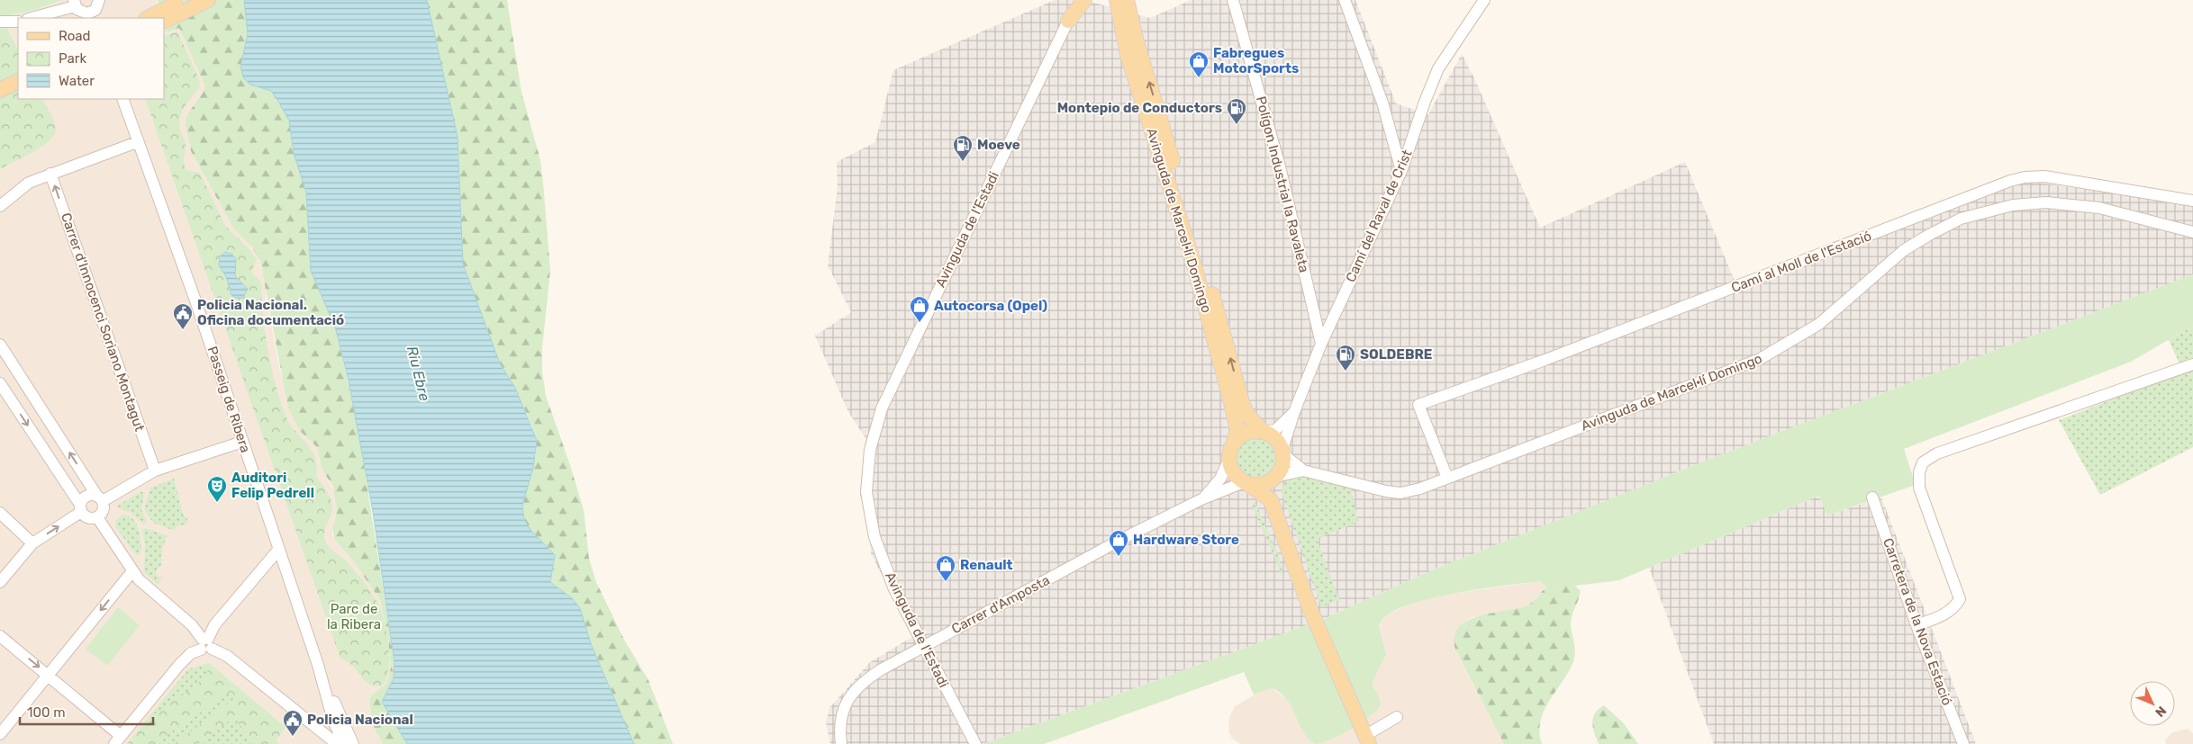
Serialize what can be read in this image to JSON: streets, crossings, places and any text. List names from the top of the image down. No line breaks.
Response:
{"streets":{"main road":["Avinguda de Marcel·lí Domingo"],"street":["Polígon Industrial la Ravaleta","Camí del Raval de Crist","Avinguda de l'Estadi","Camí al Moll de l'Estació","Carrer d'Innocenci Soriano Montagut","Passeig de Ribera","Carrer d'Amposta","Carretera de la Nova Estació"]},"crossings":[["Polígon Industrial la Ravaleta","Camí del Raval de Crist"],["Camí del Raval de Crist","Avinguda de Marcel·lí Domingo"],["Camí del Raval de Crist","Carrer d'Amposta"],["Avinguda de Marcel·lí Domingo","Camí al Moll de l'Estació"],["Avinguda de Marcel·lí Domingo","Carrer d'Amposta"],["Avinguda de l'Estadi","Carrer d'Amposta"]],"water":["Riu Ebre"],"parks":["Parc de la Ribera"],"places":{"shop":["Fabregues MotorSports","Autocorsa (Opel)","Hardware Store","Renault"],"fuel station":["Montepio de Conductors","Moeve","SOLDEBRE"],"public building":["Policia Nacional. Oficina documentació","Policia Nacional"],"theatre":["Auditori Felip Pedrell"]},"legend":["Road","Park","Water"],"scale_bar":"100 m","north":"bottom right"}
